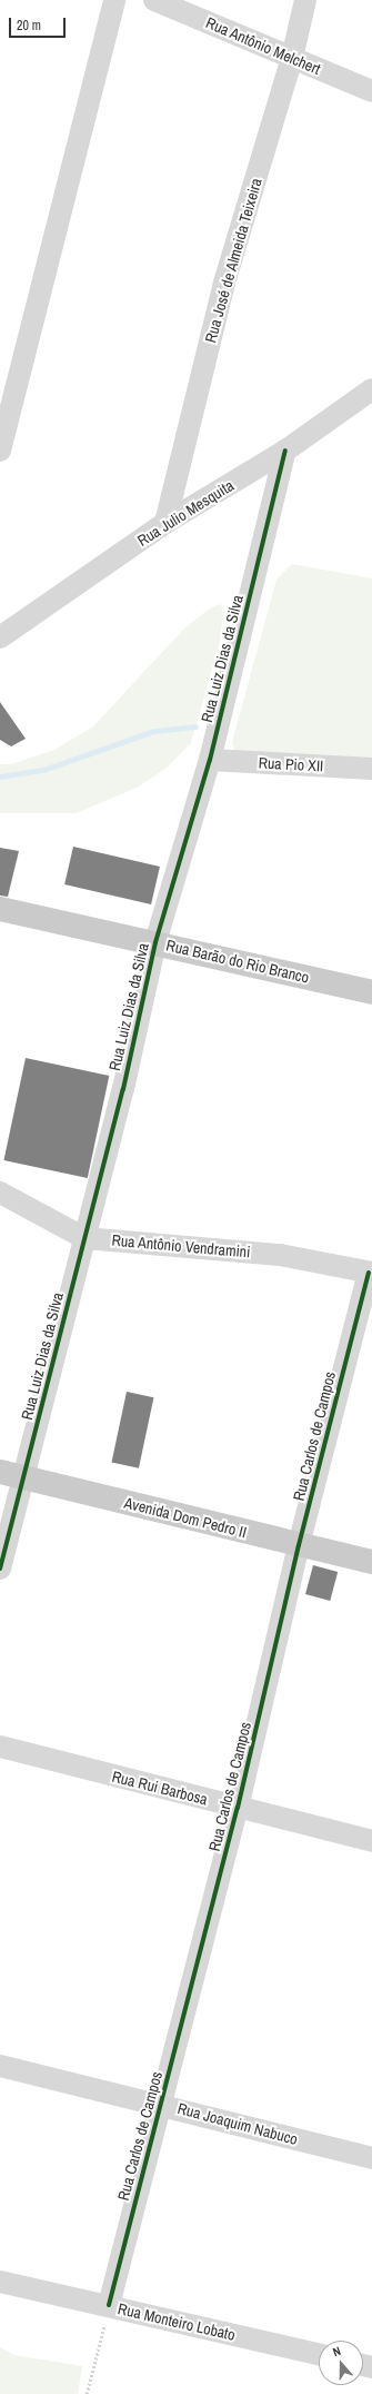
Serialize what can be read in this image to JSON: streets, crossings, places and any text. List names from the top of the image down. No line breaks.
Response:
{"streets":{"main road":["Rua Barão do Rio Branco","Avenida Dom Pedro II"],"street":["Rua Antônio Melchert","Rua José de Almeida Teixeira","Rua Julio Mesquita","Rua Luiz Dias da Silva","Rua Pio XII","Rua Antônio Vendramini","Rua Carlos de Campos","Rua Rui Barbosa","Rua Joaquim Nabuco","Rua Monteiro Lobato"]},"crossings":[["Rua Antônio Melchert","Rua José de Almeida Teixeira"],["Rua José de Almeida Teixeira","Rua Julio Mesquita"],["Rua Julio Mesquita","Rua Luiz Dias da Silva"],["Rua Luiz Dias da Silva","Rua Pio XII"],["Rua Luiz Dias da Silva","Rua Barão do Rio Branco"],["Rua Luiz Dias da Silva","Rua Antônio Vendramini"],["Rua Luiz Dias da Silva","Avenida Dom Pedro II"],["Rua Antônio Vendramini","Rua Carlos de Campos"],["Rua Carlos de Campos","Avenida Dom Pedro II"],["Rua Carlos de Campos","Rua Rui Barbosa"],["Rua Carlos de Campos","Rua Joaquim Nabuco"],["Rua Carlos de Campos","Rua Monteiro Lobato"]],"scale_bar":"20 m","north":"top"}
